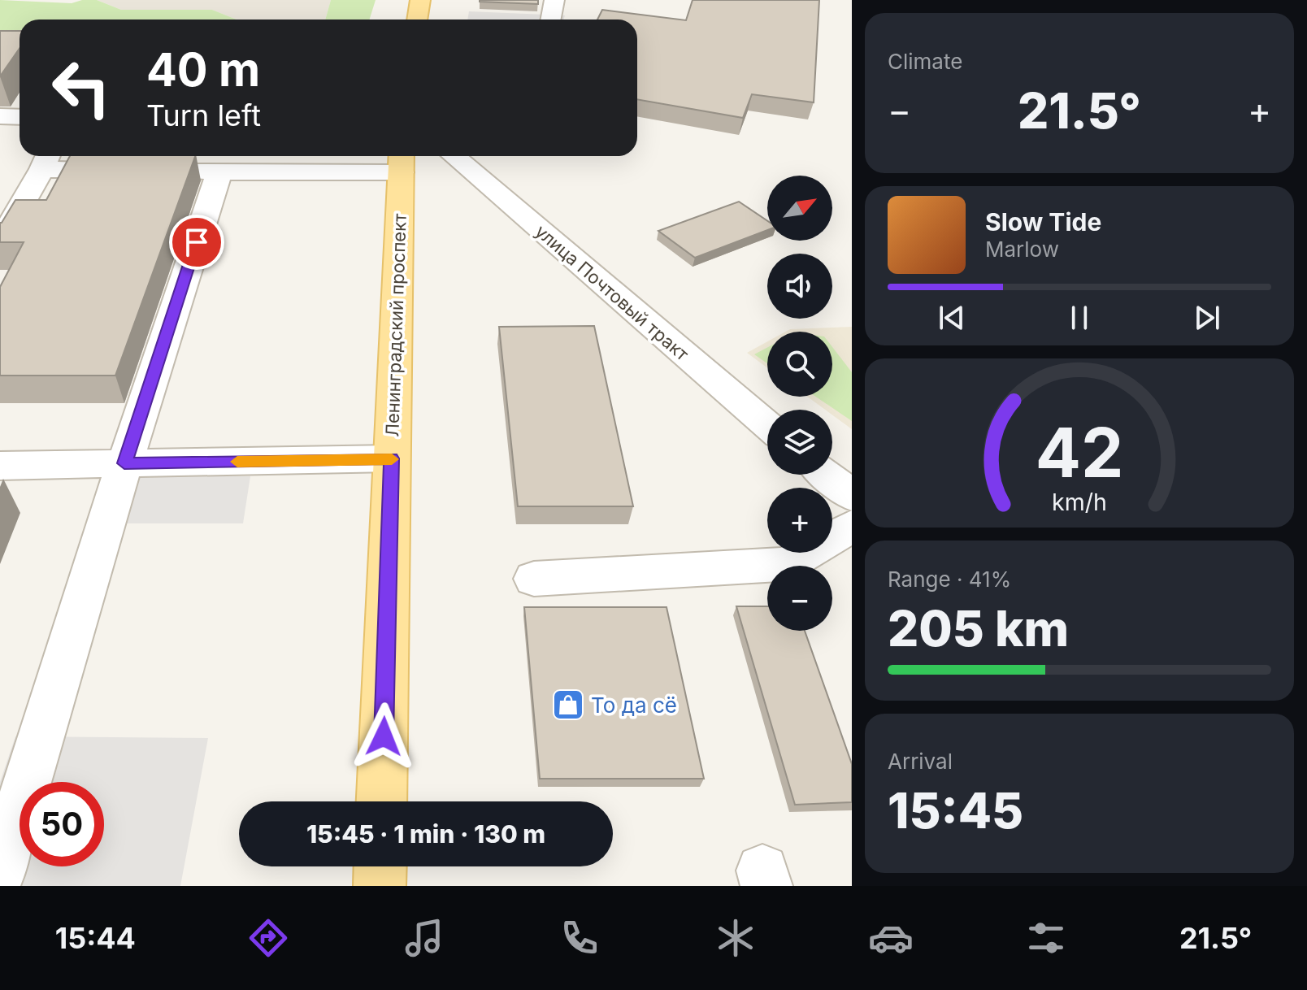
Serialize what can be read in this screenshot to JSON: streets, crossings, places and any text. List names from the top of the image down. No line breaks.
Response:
{"streets":{"main road":["Ленинградский проспект"],"street":["улица Почтовый тракт"]},"places":{"shop":["То да сё"]},"north":"top right","page":{"tile":["Climate",["Range · 41%","205 km"],["Arrival","15:45"]],"turn":["40 m","Turn left"],"heat":["−","21.5°","+"],"map_buttons":["+","−"],"song":["Slow Tide","Marlow"],"limit":"50","trip":"15:45 · 1 min · 130 m","tabs":["15:44","21.5°"],"gauge":["42","km/h"]}}
